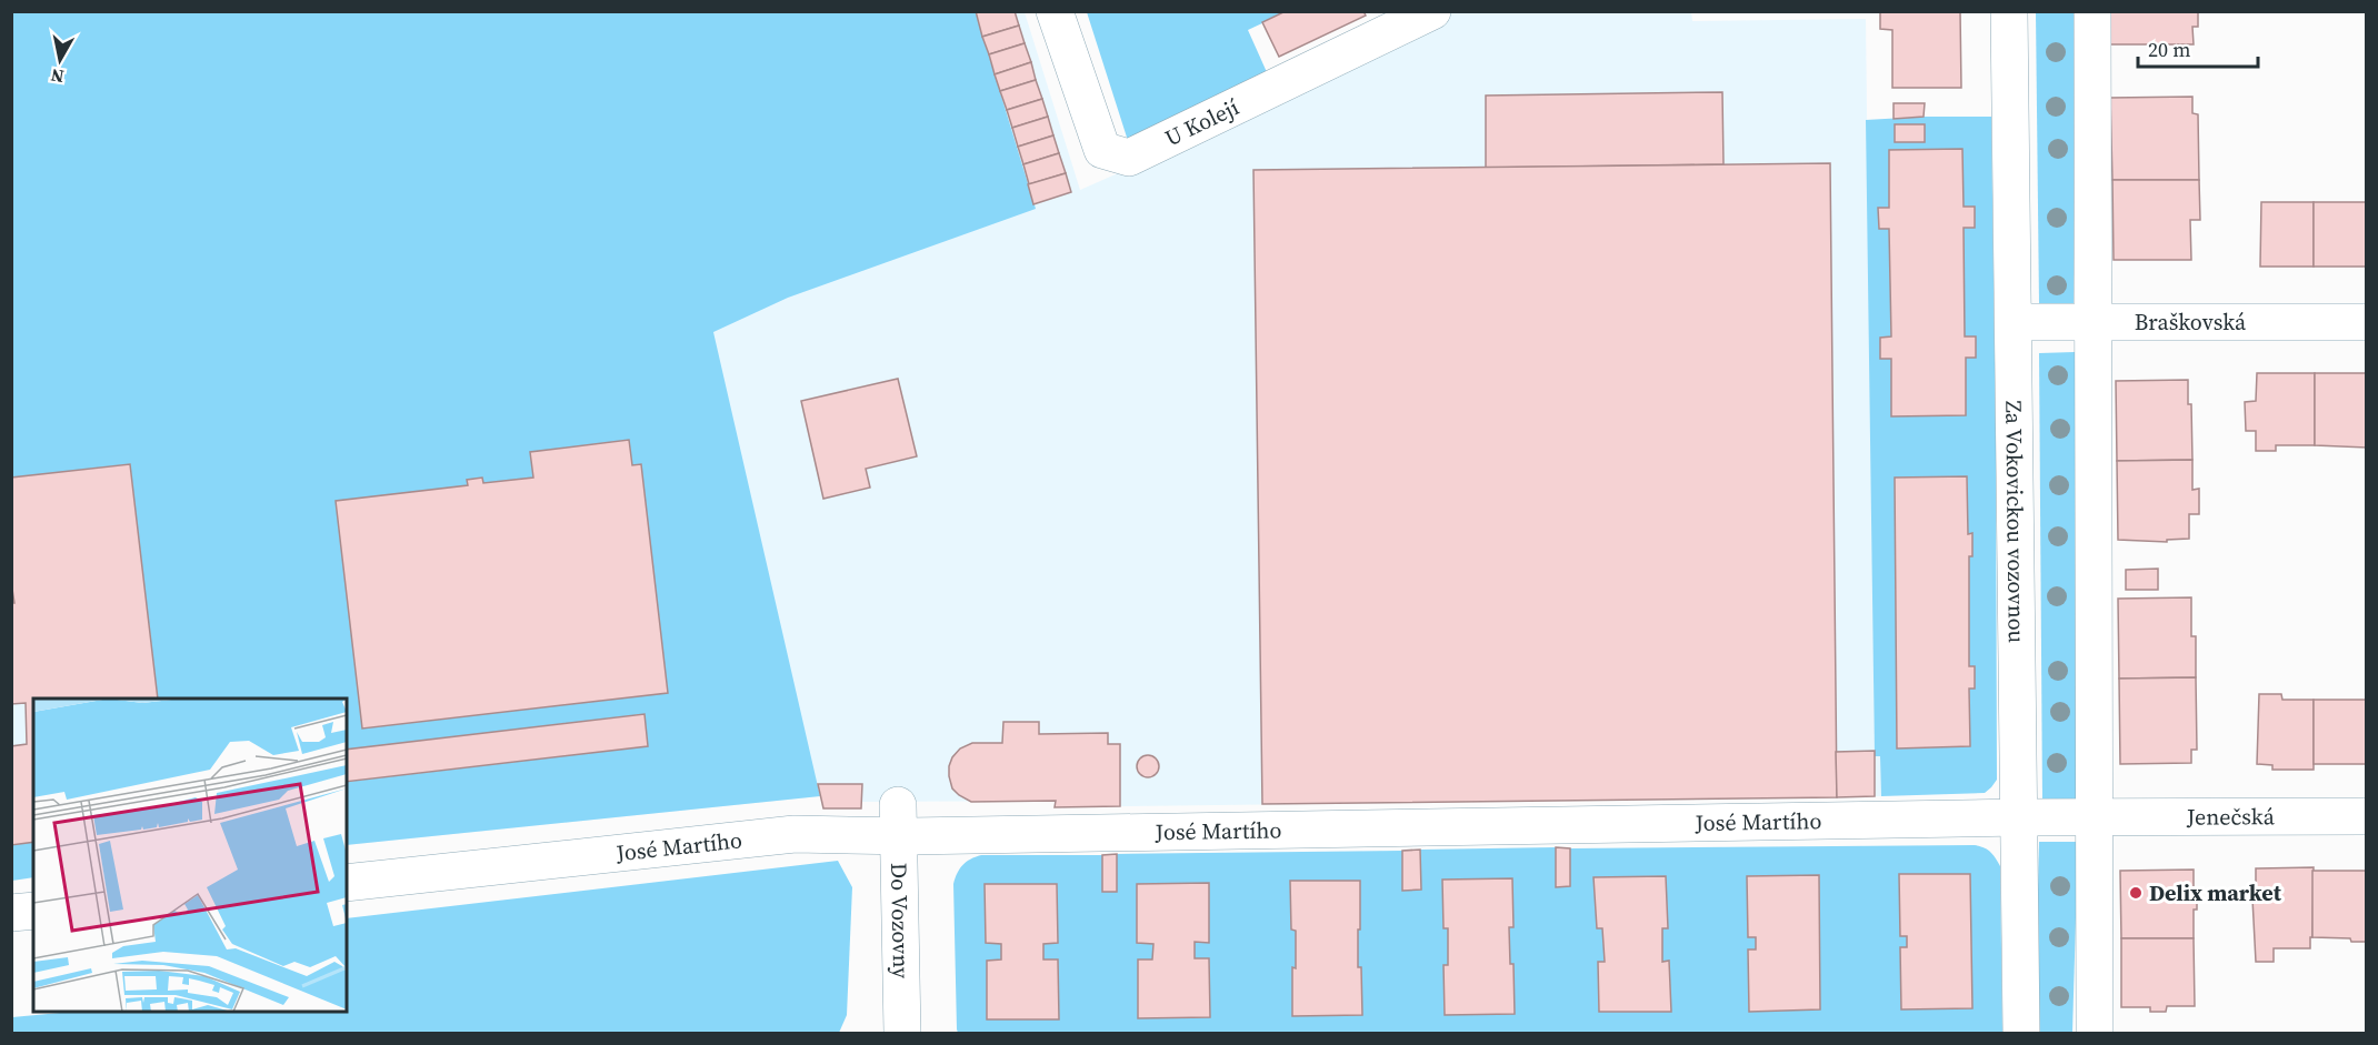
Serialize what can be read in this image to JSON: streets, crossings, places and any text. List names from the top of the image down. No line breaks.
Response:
{"streets":{"street":["U Kolejí","Braškovská","Za Vokovickou vozovnou","Jenečská","José Martího","Do Vozovny"]},"crossings":[["Braškovská","Za Vokovickou vozovnou"],["Za Vokovickou vozovnou","José Martího"],["Jenečská","José Martího"],["José Martího","Do Vozovny"]],"places":["Delix market"],"scale_bar":"20 m","north":"bottom"}
